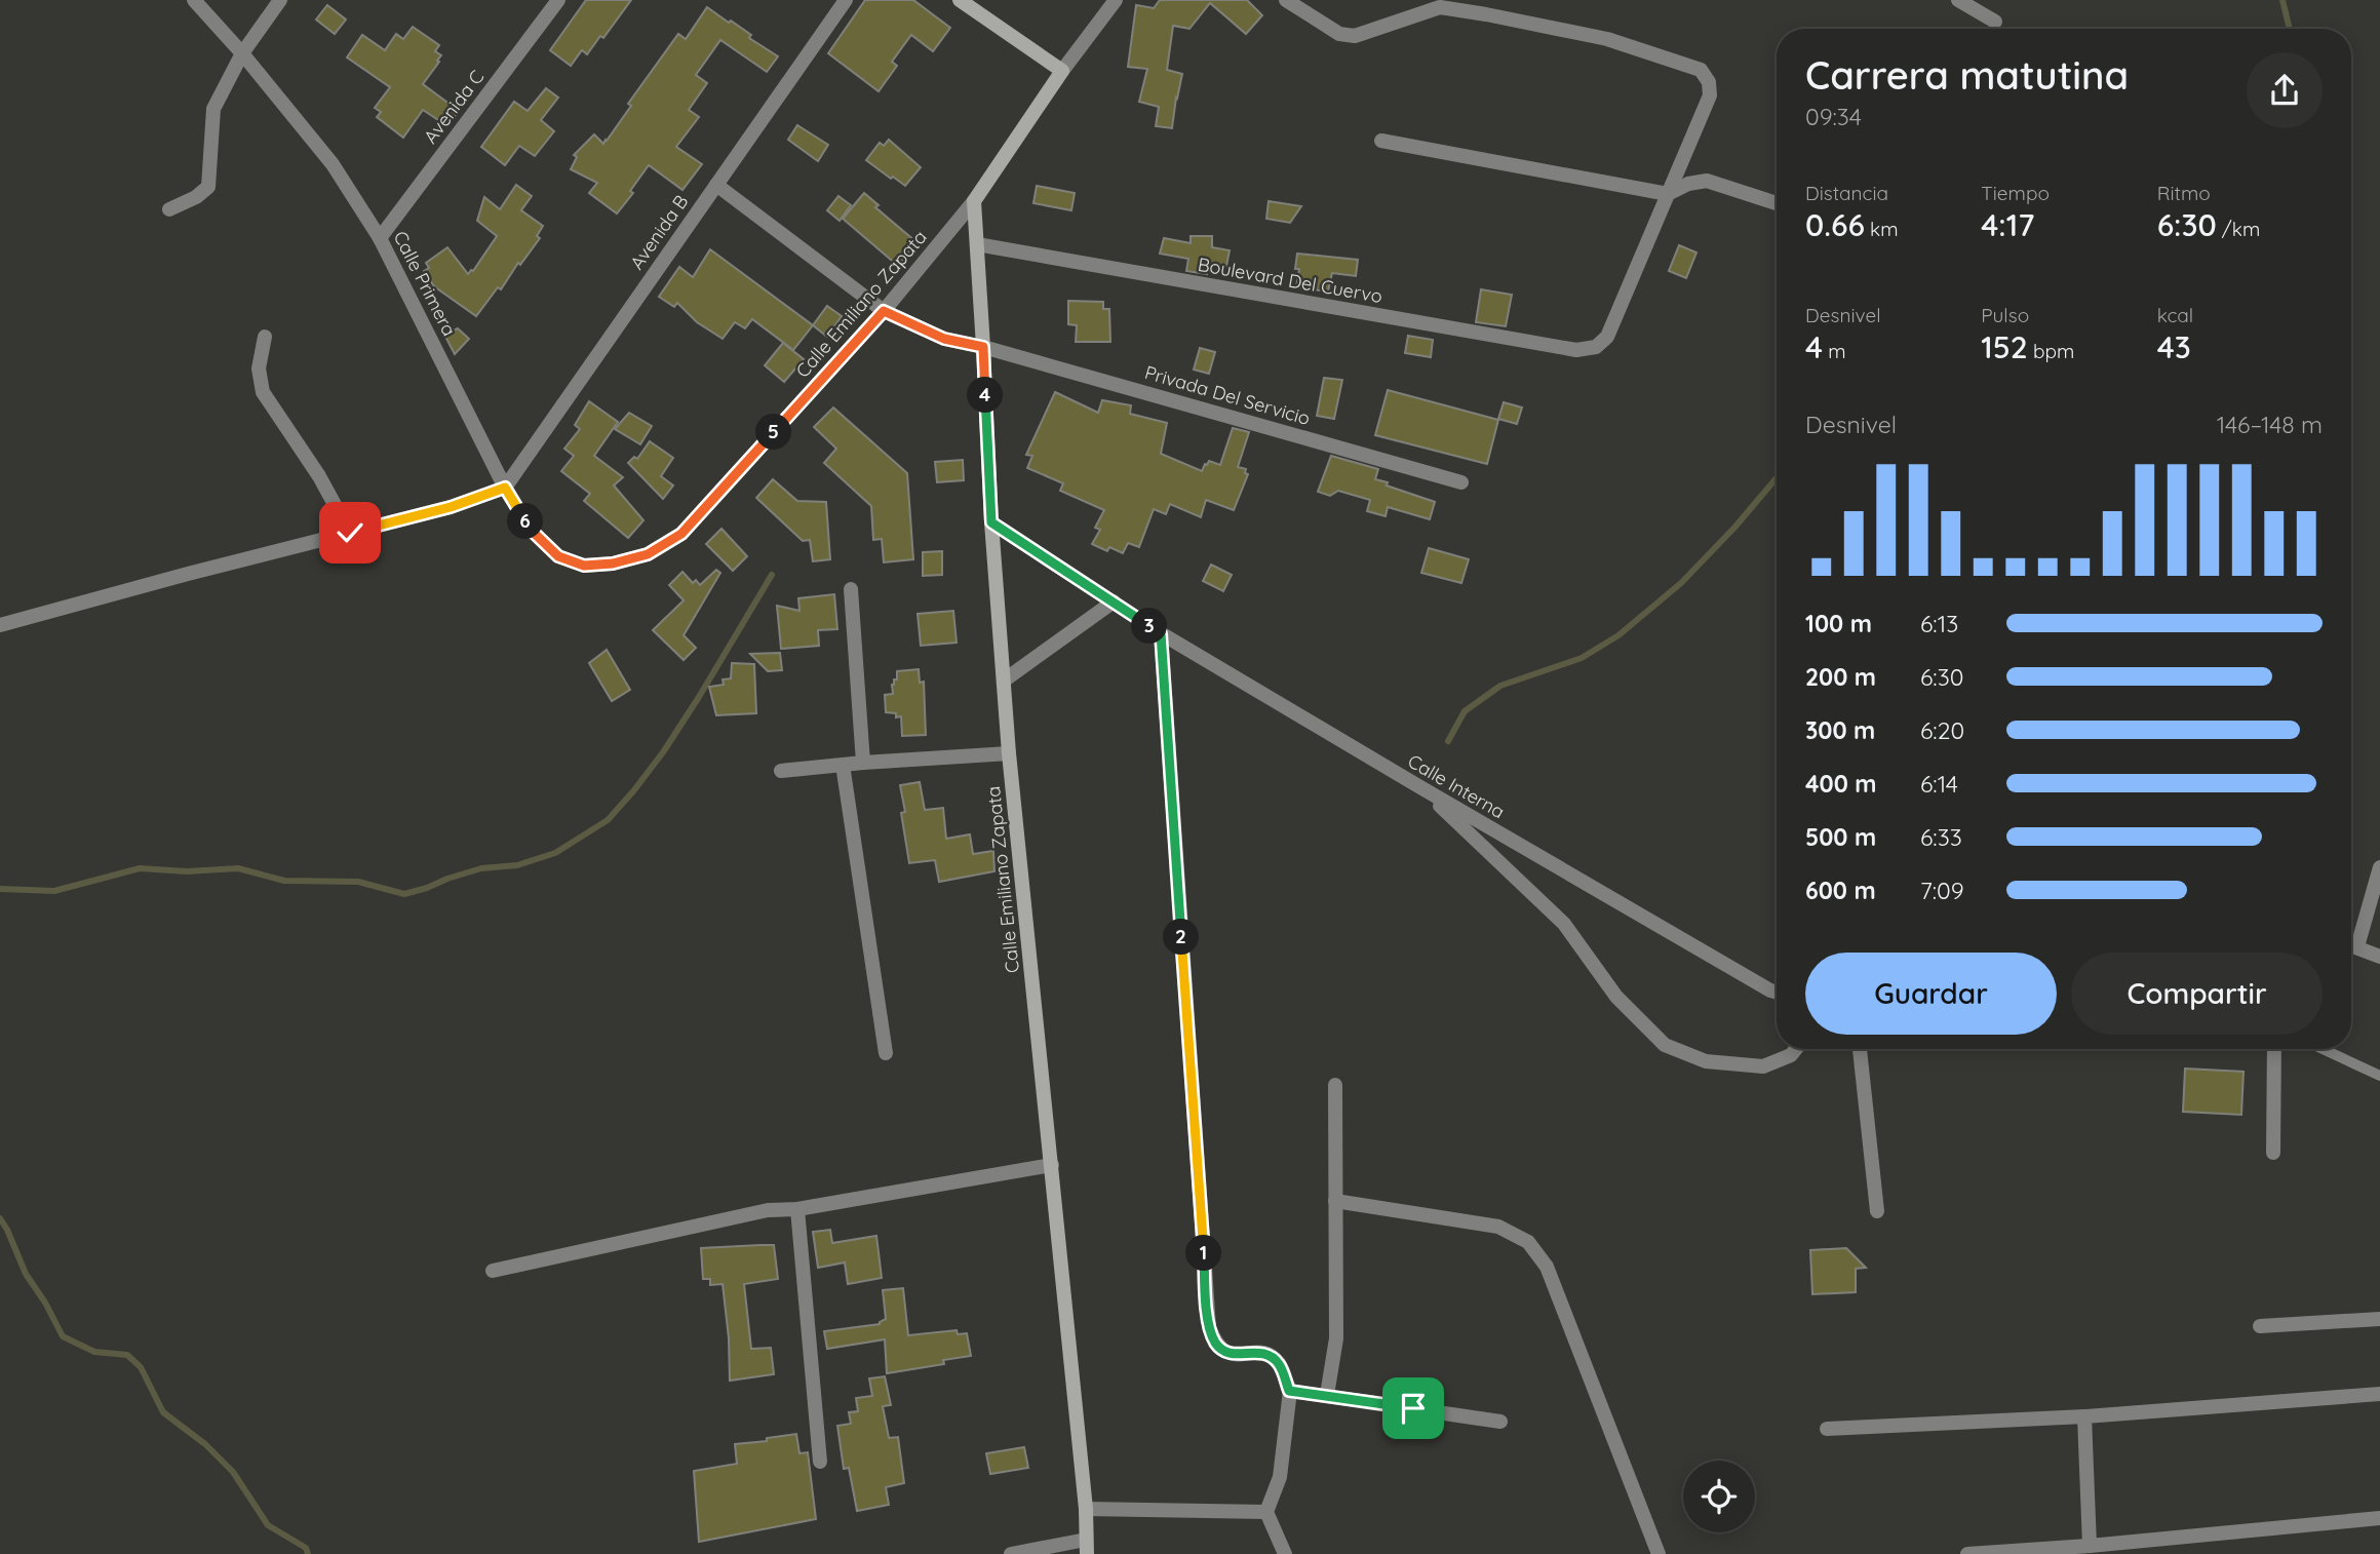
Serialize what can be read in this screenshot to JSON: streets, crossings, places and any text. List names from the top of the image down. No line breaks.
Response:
{"streets":{"main road":["Calle Emiliano Zapata"],"street":["Avenida C","Avenida B","Boulevard Del Cuervo","Calle Primera","Privada Del Servicio","Calle Interna"]},"crossings":[["Avenida C","Calle Primera"],["Avenida B","Calle Primera"],["Avenida B","Privada Del Servicio"],["Boulevard Del Cuervo","Calle Emiliano Zapata"],["Calle Primera","Calle Emiliano Zapata"],["Calle Emiliano Zapata","Privada Del Servicio"],["Calle Emiliano Zapata","Calle Interna"]],"page":{"heading":["Carrera matutina","09:34"],"stats":[["Distancia","0.66 km"],["Tiempo","4:17"],["Ritmo","6:30 /km"],["Desnivel","4 m"],["Pulso","152 bpm"],["kcal","43"]],"pins":["4","5","6","3","2","1"],"chart":["Desnivel","146–148 m"],"list":[{"name":"100 m","note":"6:13"},{"name":"200 m","note":"6:30"},{"name":"300 m","note":"6:20"},{"name":"400 m","note":"6:14"},{"name":"500 m","note":"6:33"},{"name":"600 m","note":"7:09"}],"buttons":["Guardar","Compartir"]}}
